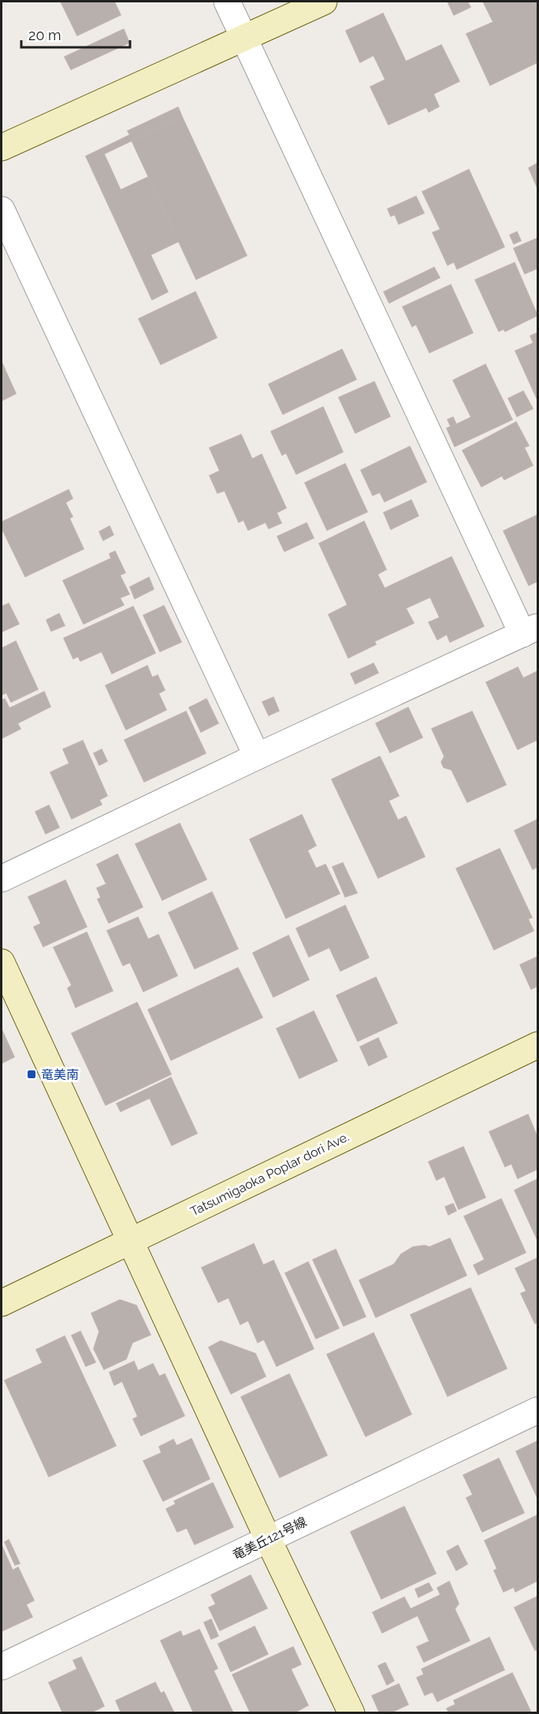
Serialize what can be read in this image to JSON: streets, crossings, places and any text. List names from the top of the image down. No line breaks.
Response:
{"streets":{"street":["Tatsumigaoka Poplar dori Ave.","竜美丘121号線"]},"places":{"transit":["竜美南"]},"scale_bar":"20 m"}
